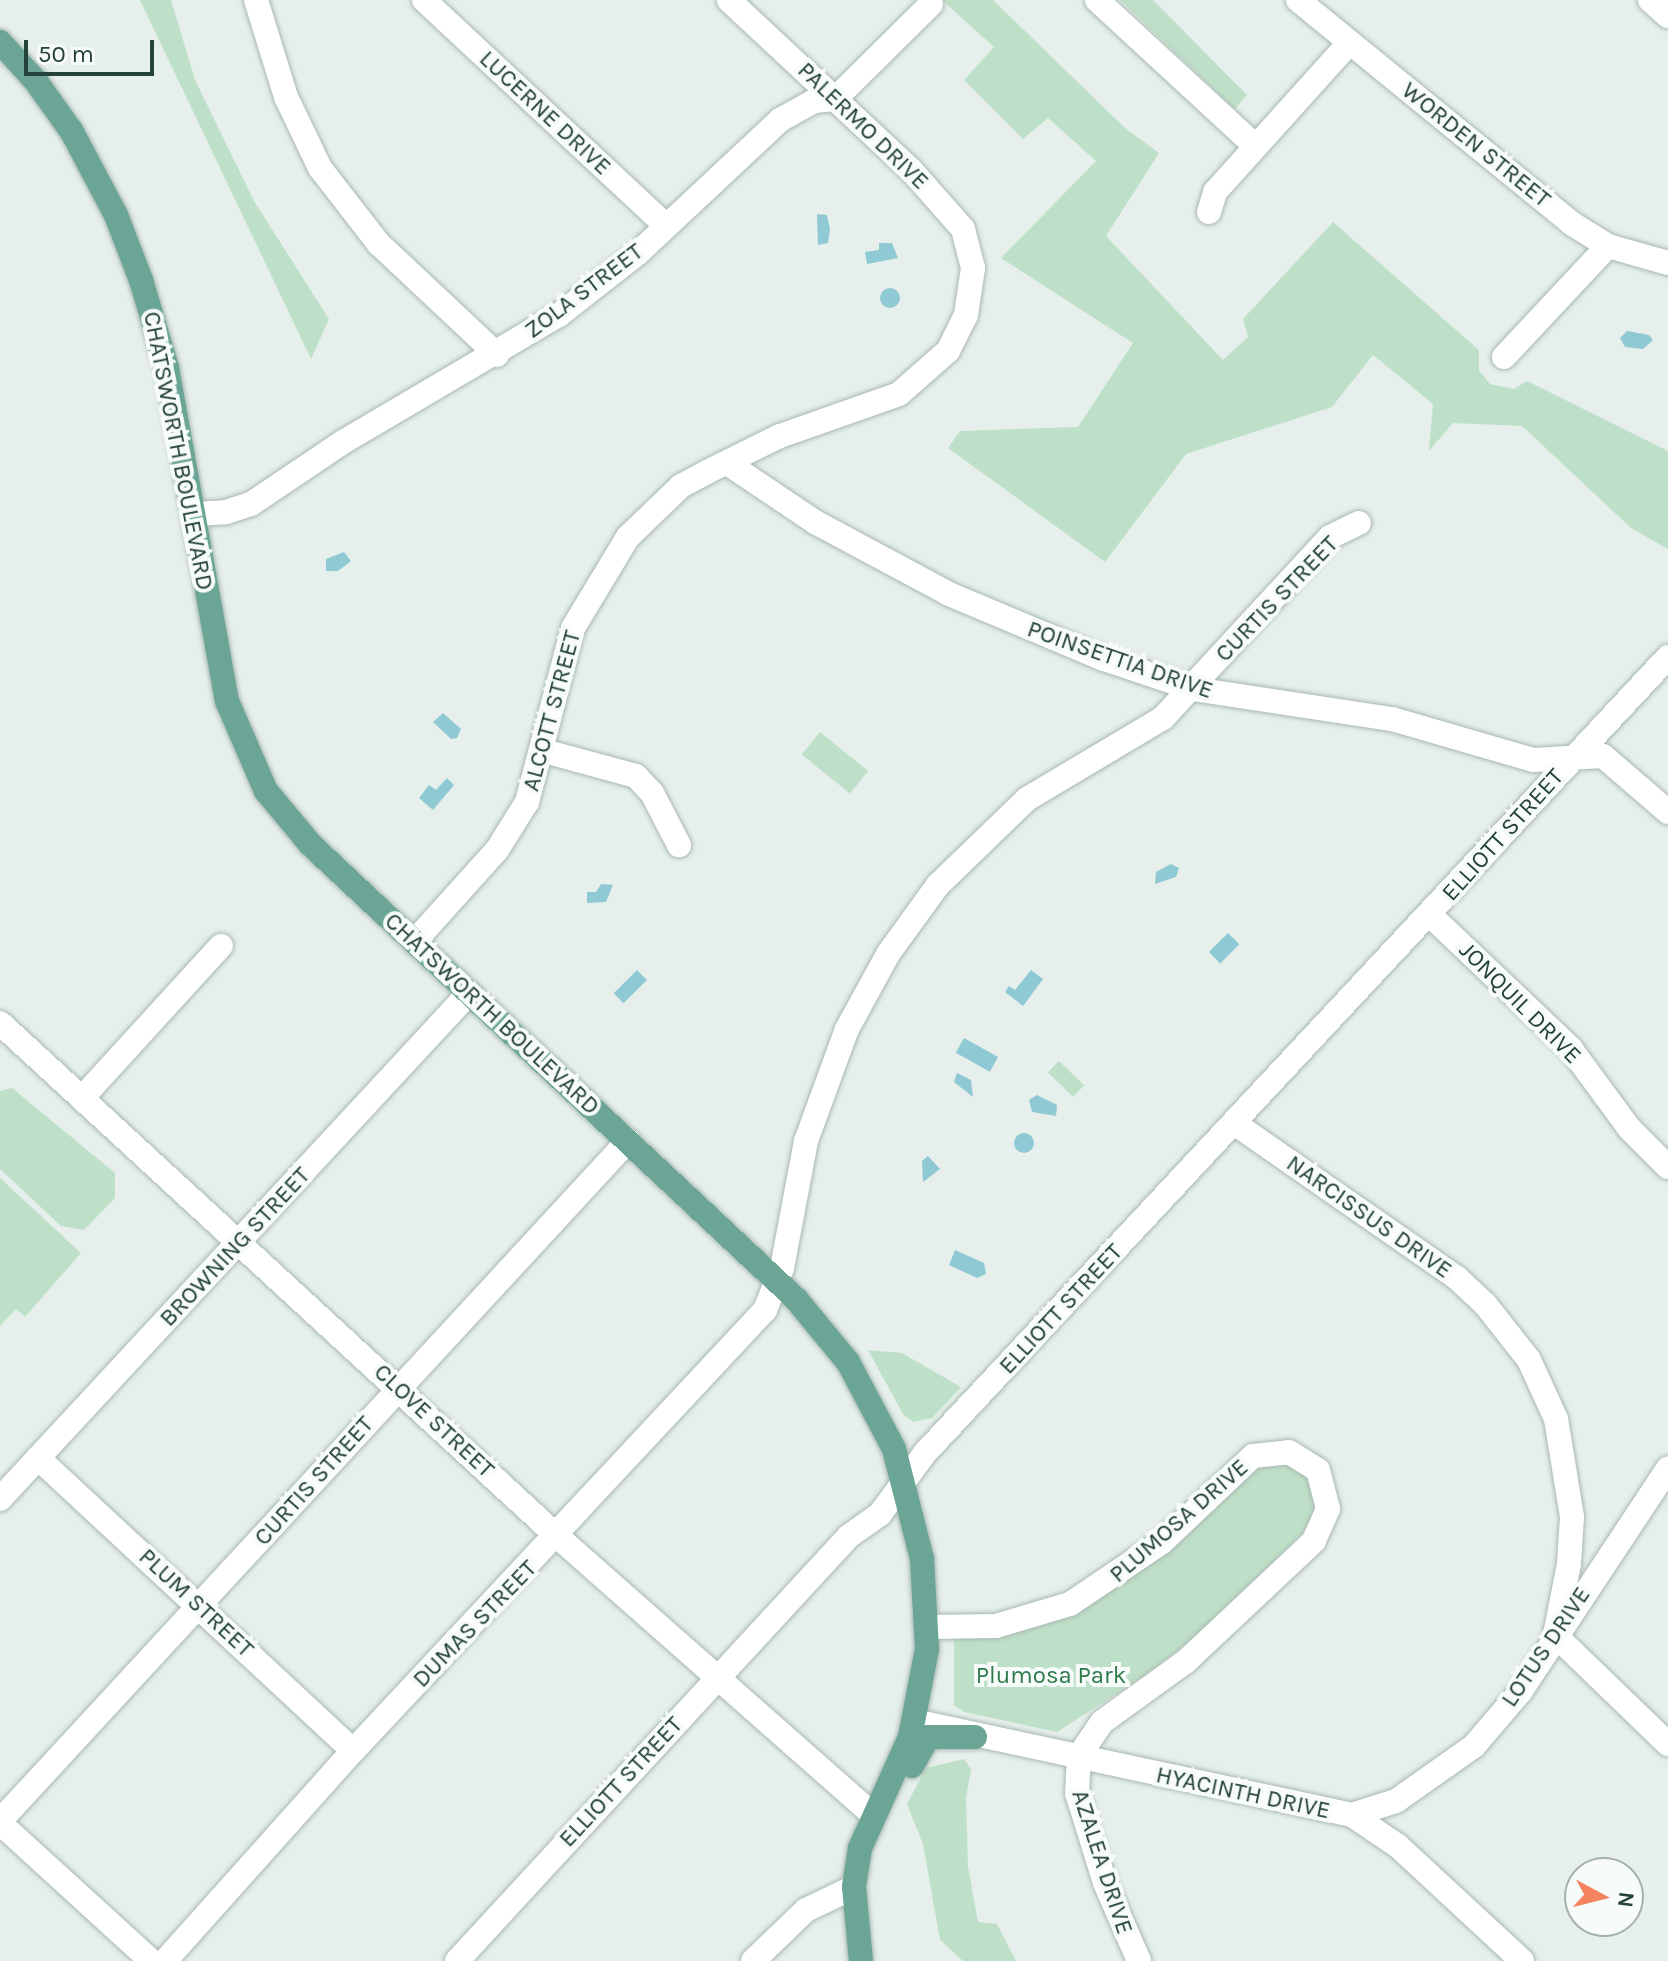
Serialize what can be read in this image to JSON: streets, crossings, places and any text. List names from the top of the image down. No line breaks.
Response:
{"streets":{"main road":["CHATSWORTH BOULEVARD"],"street":["LUCERNE DRIVE","PALERMO DRIVE","WORDEN STREET","ZOLA STREET","CURTIS STREET","POINSETTIA DRIVE","ALCOTT STREET","ELLIOTT STREET","JONQUIL DRIVE","NARCISSUS DRIVE","BROWNING STREET","CLOVE STREET","PLUMOSA DRIVE","PLUM STREET","DUMAS STREET","LOTUS DRIVE","HYACINTH DRIVE","AZALEA DRIVE"]},"crossings":[["LUCERNE DRIVE","ZOLA STREET"],["PALERMO DRIVE","ZOLA STREET"],["PALERMO DRIVE","ALCOTT STREET"],["ZOLA STREET","CHATSWORTH BOULEVARD"],["CHATSWORTH BOULEVARD","CURTIS STREET"],["CHATSWORTH BOULEVARD","ALCOTT STREET"],["CHATSWORTH BOULEVARD","ELLIOTT STREET"],["CHATSWORTH BOULEVARD","BROWNING STREET"],["CHATSWORTH BOULEVARD","CLOVE STREET"],["CHATSWORTH BOULEVARD","PLUMOSA DRIVE"],["CHATSWORTH BOULEVARD","DUMAS STREET"],["CHATSWORTH BOULEVARD","HYACINTH DRIVE"],["CURTIS STREET","POINSETTIA DRIVE"],["CURTIS STREET","CLOVE STREET"],["CURTIS STREET","PLUM STREET"],["CURTIS STREET","DUMAS STREET"],["POINSETTIA DRIVE","ALCOTT STREET"],["POINSETTIA DRIVE","ELLIOTT STREET"],["ELLIOTT STREET","JONQUIL DRIVE"],["ELLIOTT STREET","NARCISSUS DRIVE"],["ELLIOTT STREET","CLOVE STREET"],["NARCISSUS DRIVE","LOTUS DRIVE"],["BROWNING STREET","CLOVE STREET"],["BROWNING STREET","PLUM STREET"],["CLOVE STREET","DUMAS STREET"],["PLUMOSA DRIVE","HYACINTH DRIVE"],["PLUMOSA DRIVE","AZALEA DRIVE"],["PLUM STREET","DUMAS STREET"],["LOTUS DRIVE","HYACINTH DRIVE"],["HYACINTH DRIVE","AZALEA DRIVE"]],"parks":["Plumosa Park"],"scale_bar":"50 m","north":"right"}
